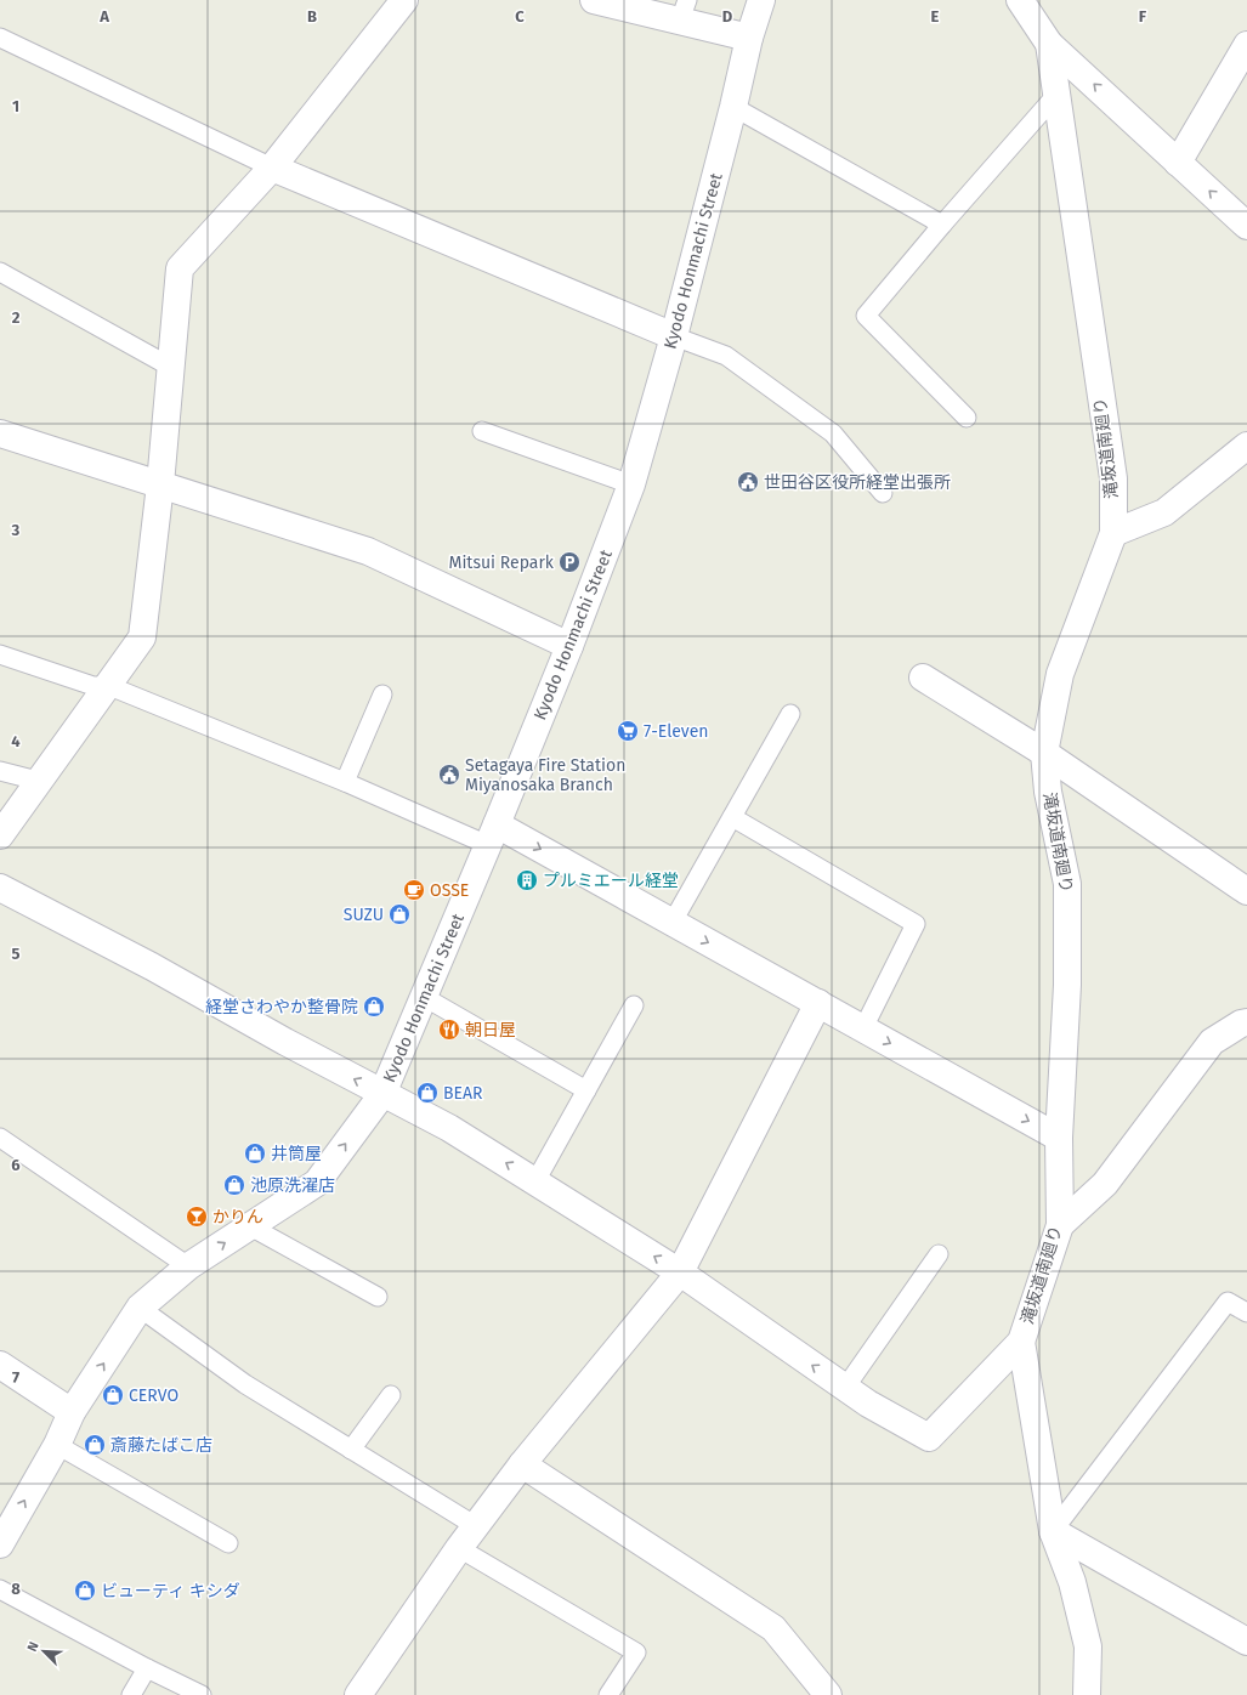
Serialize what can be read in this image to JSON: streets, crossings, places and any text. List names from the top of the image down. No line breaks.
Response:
{"streets":{"street":["Kyodo Honmachi Street","滝坂道南廻り"]},"places":{"public building":["世田谷区役所経堂出張所","Setagaya Fire Station Miyanosaka Branch"],"parking":["Mitsui Repark"],"supermarket":["7-Eleven"],"building":["プルミエール経堂"],"cafe":["OSSE"],"shop":["SUZU","経堂さわやか整骨院","BEAR","井筒屋","池原洗濯店","CERVO","斎藤たばこ店","ビューティ キシダ"],"restaurant":["朝日屋"],"bar":["かりん"]},"north":"top left","grid":{"columns":["A","B","C","D","E","F"],"rows":["1","2","3","4","5","6","7","8"]}}
